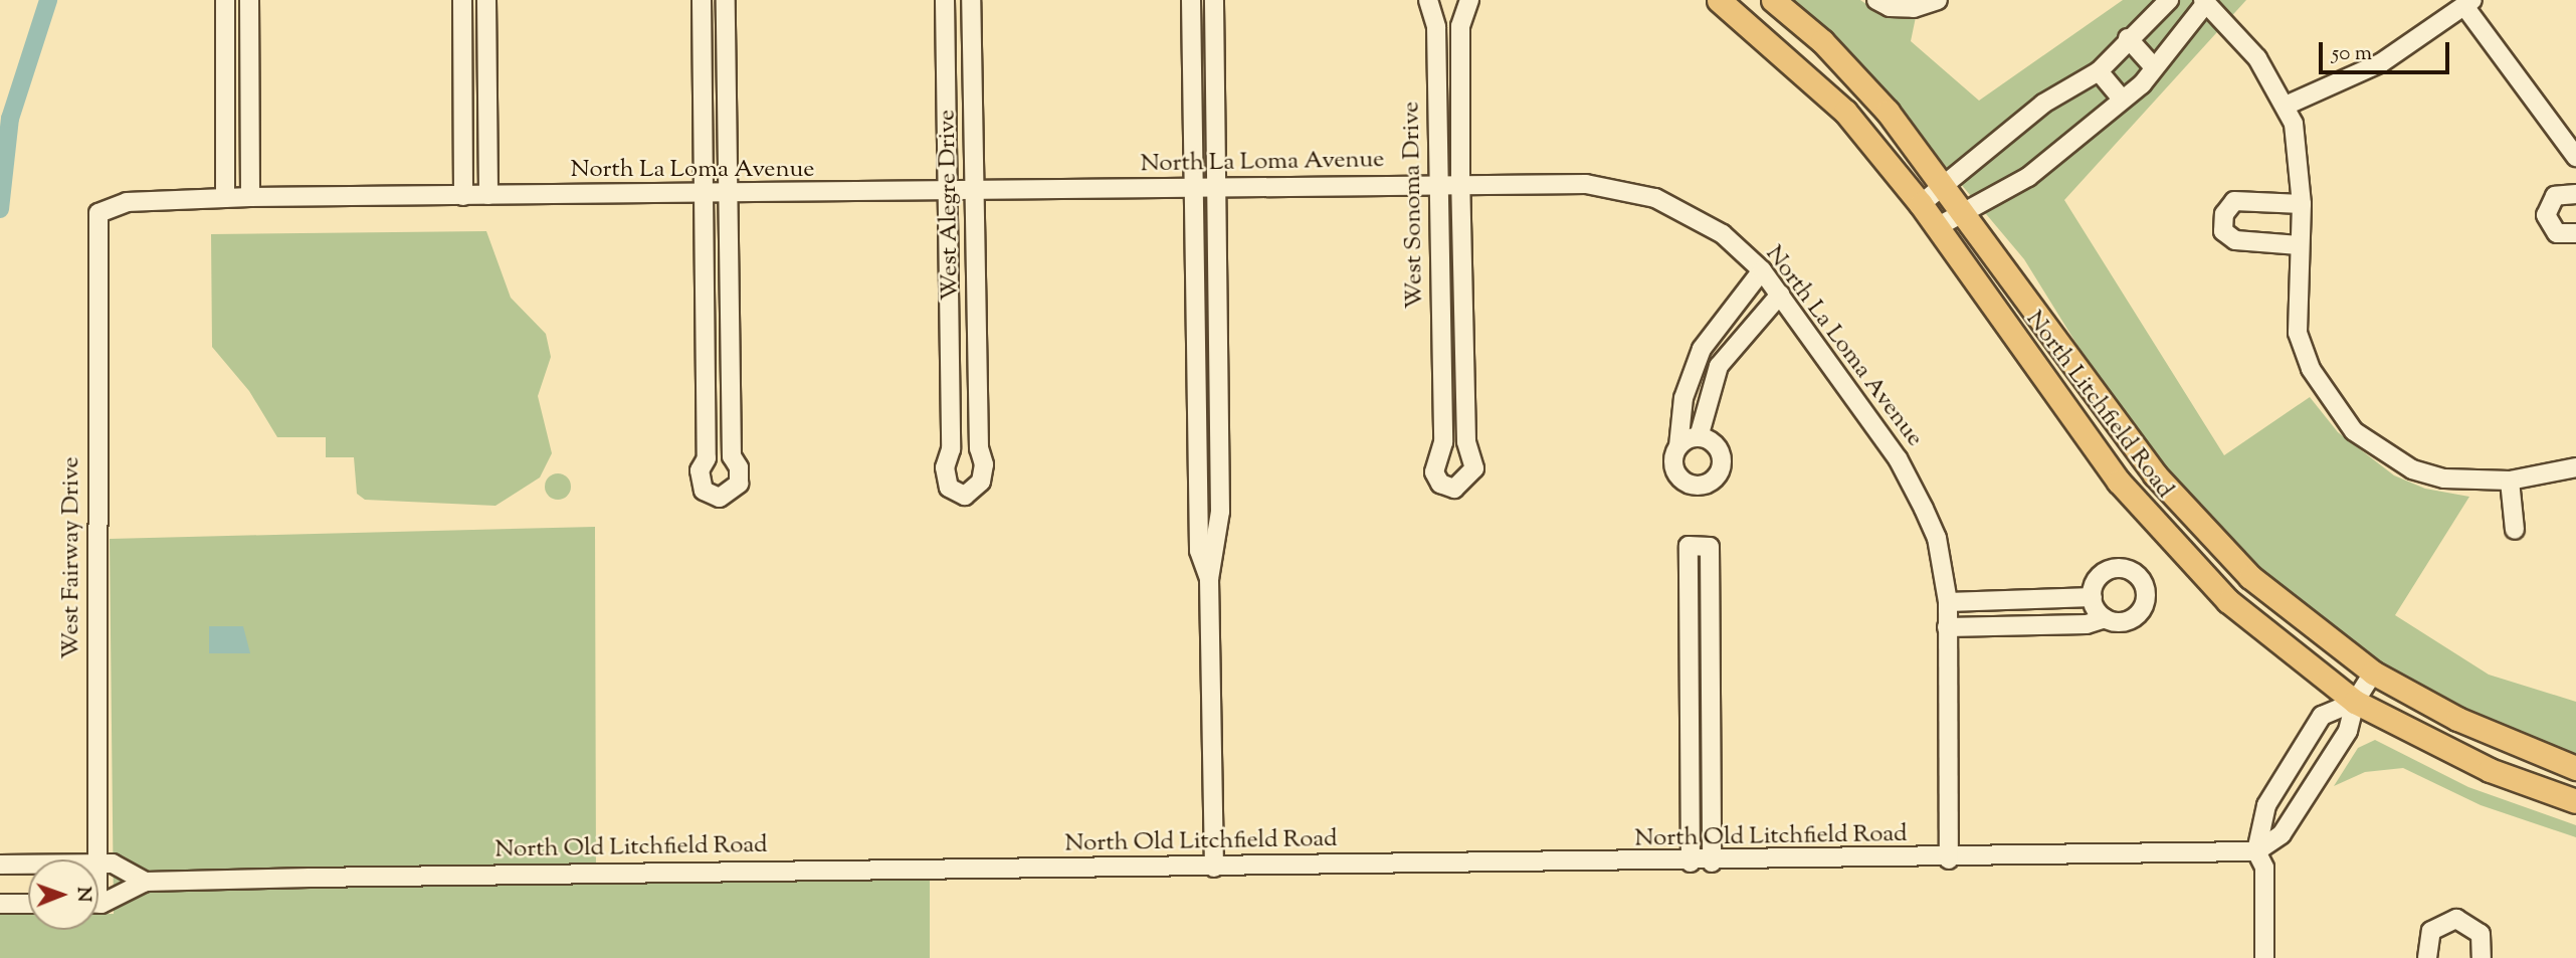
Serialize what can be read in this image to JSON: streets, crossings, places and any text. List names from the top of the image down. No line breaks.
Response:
{"streets":{"main road":["North Litchfield Road"],"street":["North La Loma Avenue","West Alegre Drive","West Sonoma Drive","West Fairway Drive","North Old Litchfield Road"]},"crossings":[["North La Loma Avenue","West Alegre Drive"],["North La Loma Avenue","West Sonoma Drive"],["North La Loma Avenue","West Fairway Drive"],["North La Loma Avenue","North Old Litchfield Road"],["West Fairway Drive","North Old Litchfield Road"]],"scale_bar":"50 m","north":"right"}
